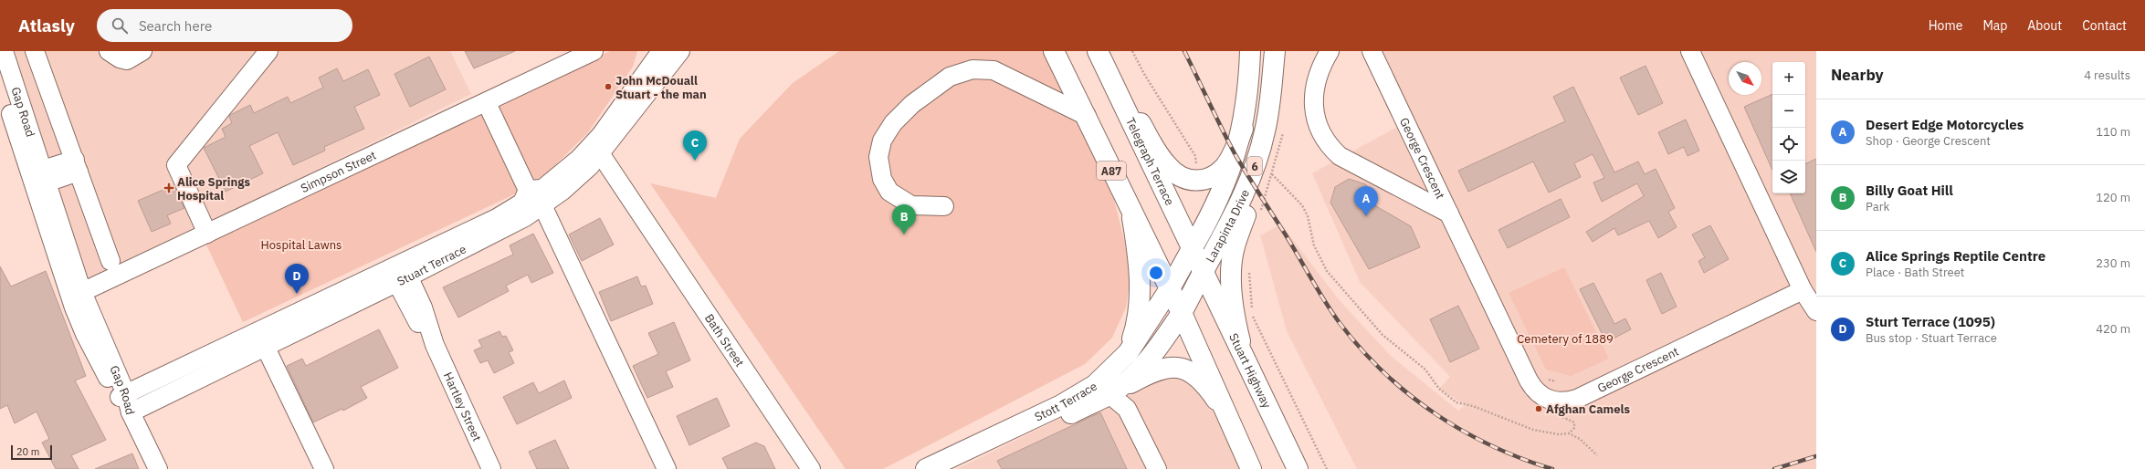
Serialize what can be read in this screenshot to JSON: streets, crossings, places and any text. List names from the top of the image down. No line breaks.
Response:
{"streets":{"main road":["Telegraph Terrace","6","A87","Larapinta Drive","Stuart Highway","Stott Terrace"],"street":["Gap Road","George Crescent","Simpson Street","Stuart Terrace","Bath Street","Hartley Street"]},"crossings":[["Gap Road","Simpson Street"],["Gap Road","Stuart Terrace"],["Telegraph Terrace","6"],["Telegraph Terrace","Larapinta Drive"],["Telegraph Terrace","Stuart Highway"],["6","A87"],["6","Larapinta Drive"],["6","Stuart Highway"],["6","Stott Terrace"],["A87","Stott Terrace"],["Larapinta Drive","Stuart Highway"],["Stuart Terrace","Bath Street"],["Stuart Terrace","Hartley Street"]],"parks":["Hospital Lawns","Cemetery of 1889"],"places":{"other":["John McDouall Stuart - the man","Afghan Camels"],"health":["Alice Springs Hospital"]},"scale_bar":"20 m","north":"bottom right","page":{"header":"Atlasly","search":"Search here","nav":["Home","Map","About","Contact"],"heading":["Nearby","4 results"],"map_buttons":["+","−"],"list":[{"mark":"A","name":"Desert Edge Motorcycles","note":"Shop · George Crescent","value":"110 m"},{"mark":"B","name":"Billy Goat Hill","note":"Park","value":"120 m"},{"mark":"C","name":"Alice Springs Reptile Centre","note":"Place · Bath Street","value":"230 m"},{"mark":"D","name":"Sturt Terrace (1095)","note":"Bus stop · Stuart Terrace","value":"420 m"}],"pins":["C","A","B","D"],"scale":"20 m"}}
